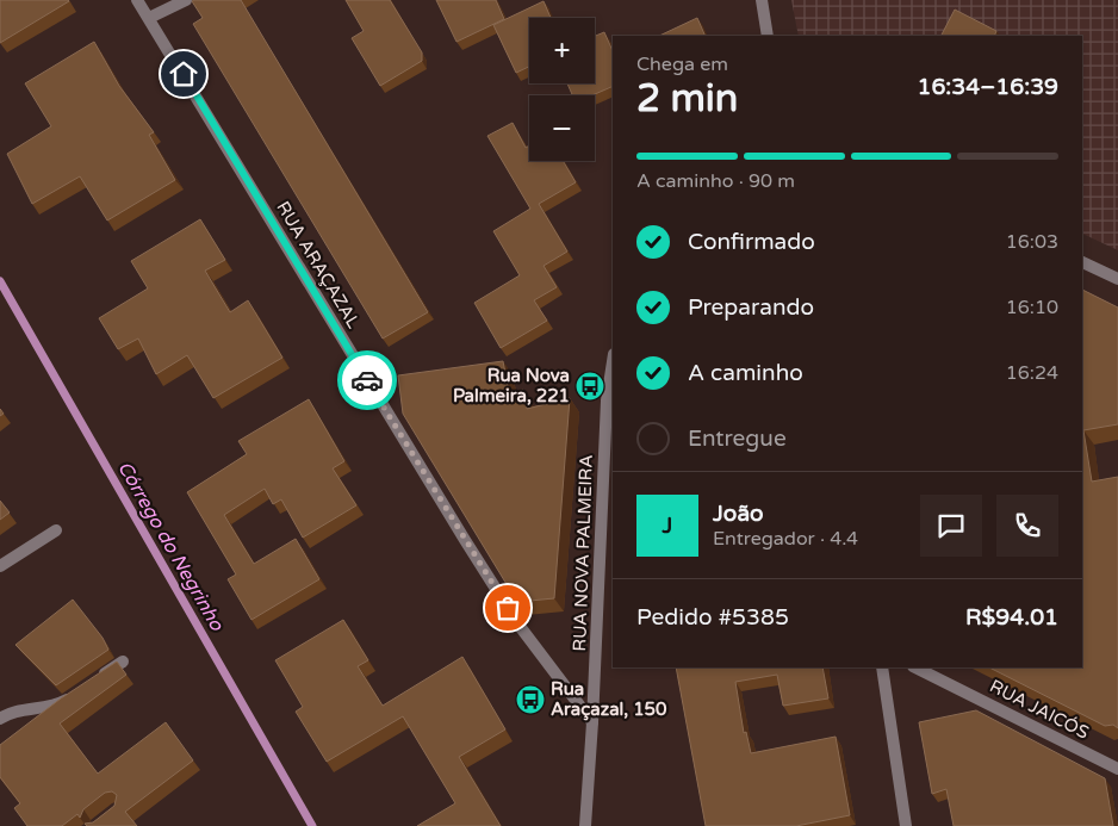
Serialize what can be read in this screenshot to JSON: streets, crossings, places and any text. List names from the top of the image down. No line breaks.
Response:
{"streets":{"street":["RUA ARAÇAZAL","RUA NOVA PALMEIRA","RUA JAICÓS"]},"crossings":[["RUA ARAÇAZAL","RUA NOVA PALMEIRA"]],"water":["Córrego do Negrinho"],"places":{"bus stop":["Rua Nova Palmeira, 221","Rua Araçazal, 150"]},"page":{"map_buttons":["+","−"],"heading":["2 min","Chega em","16:34–16:39"],"panel":["João","Entregador · 4.4","Pedido #5385","R$94.01"],"bar":"A caminho · 90 m","list":[["Confirmado","16:03"],["Preparando","16:10"],["A caminho","16:24"],"Entregue"],"round":"J"}}
